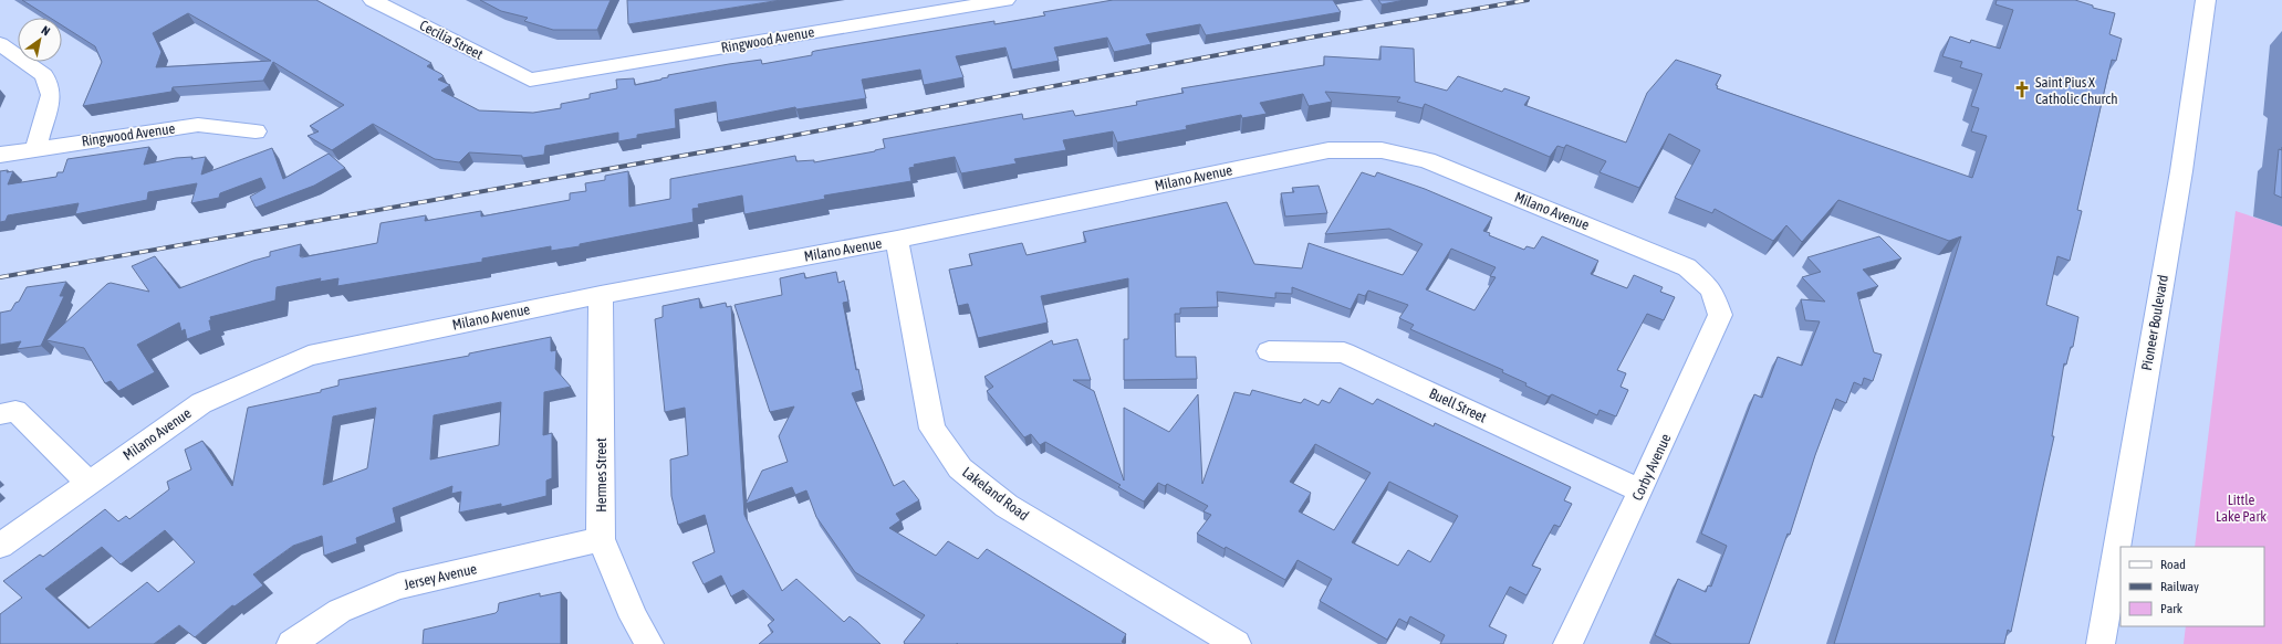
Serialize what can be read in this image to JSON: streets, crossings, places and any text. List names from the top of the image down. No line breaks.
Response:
{"streets":{"street":["Cecilia Street","Ringwood Avenue","Milano Avenue","Pioneer Boulevard","Buell Street","Corby Avenue","Hermes Street","Lakeland Road","Jersey Avenue"]},"crossings":[["Cecilia Street","Ringwood Avenue"],["Milano Avenue","Corby Avenue"],["Milano Avenue","Hermes Street"],["Milano Avenue","Lakeland Road"],["Buell Street","Corby Avenue"],["Hermes Street","Jersey Avenue"]],"parks":["Little Lake Park"],"places":{"church":["Saint Pius X Catholic Church"]},"legend":["Road","Railway","Park"],"north":"top right"}
